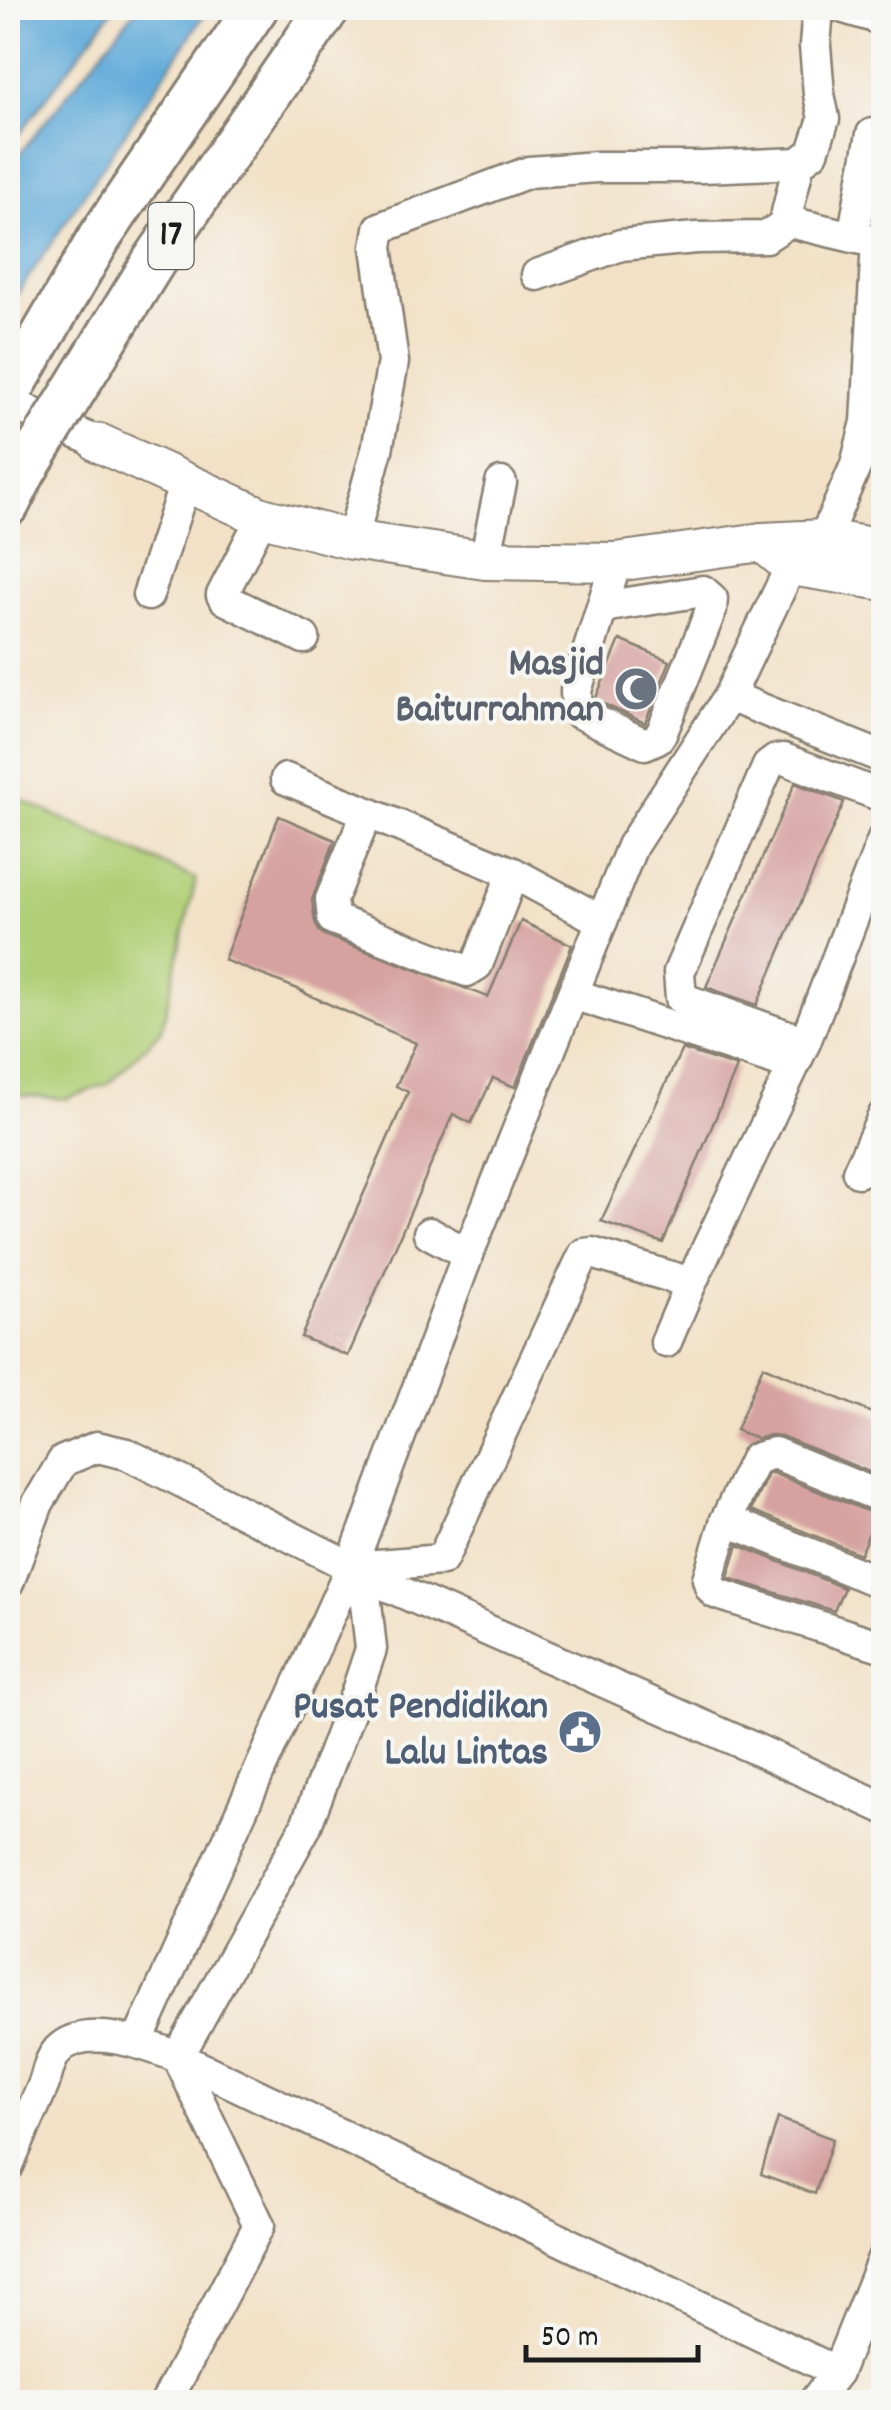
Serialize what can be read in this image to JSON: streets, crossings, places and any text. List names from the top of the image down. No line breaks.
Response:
{"streets":{"highway":["17"]},"places":{"mosque":["Masjid Baiturrahman"],"public building":["Pusat Pendidikan Lalu Lintas"]},"scale_bar":"50 m"}
